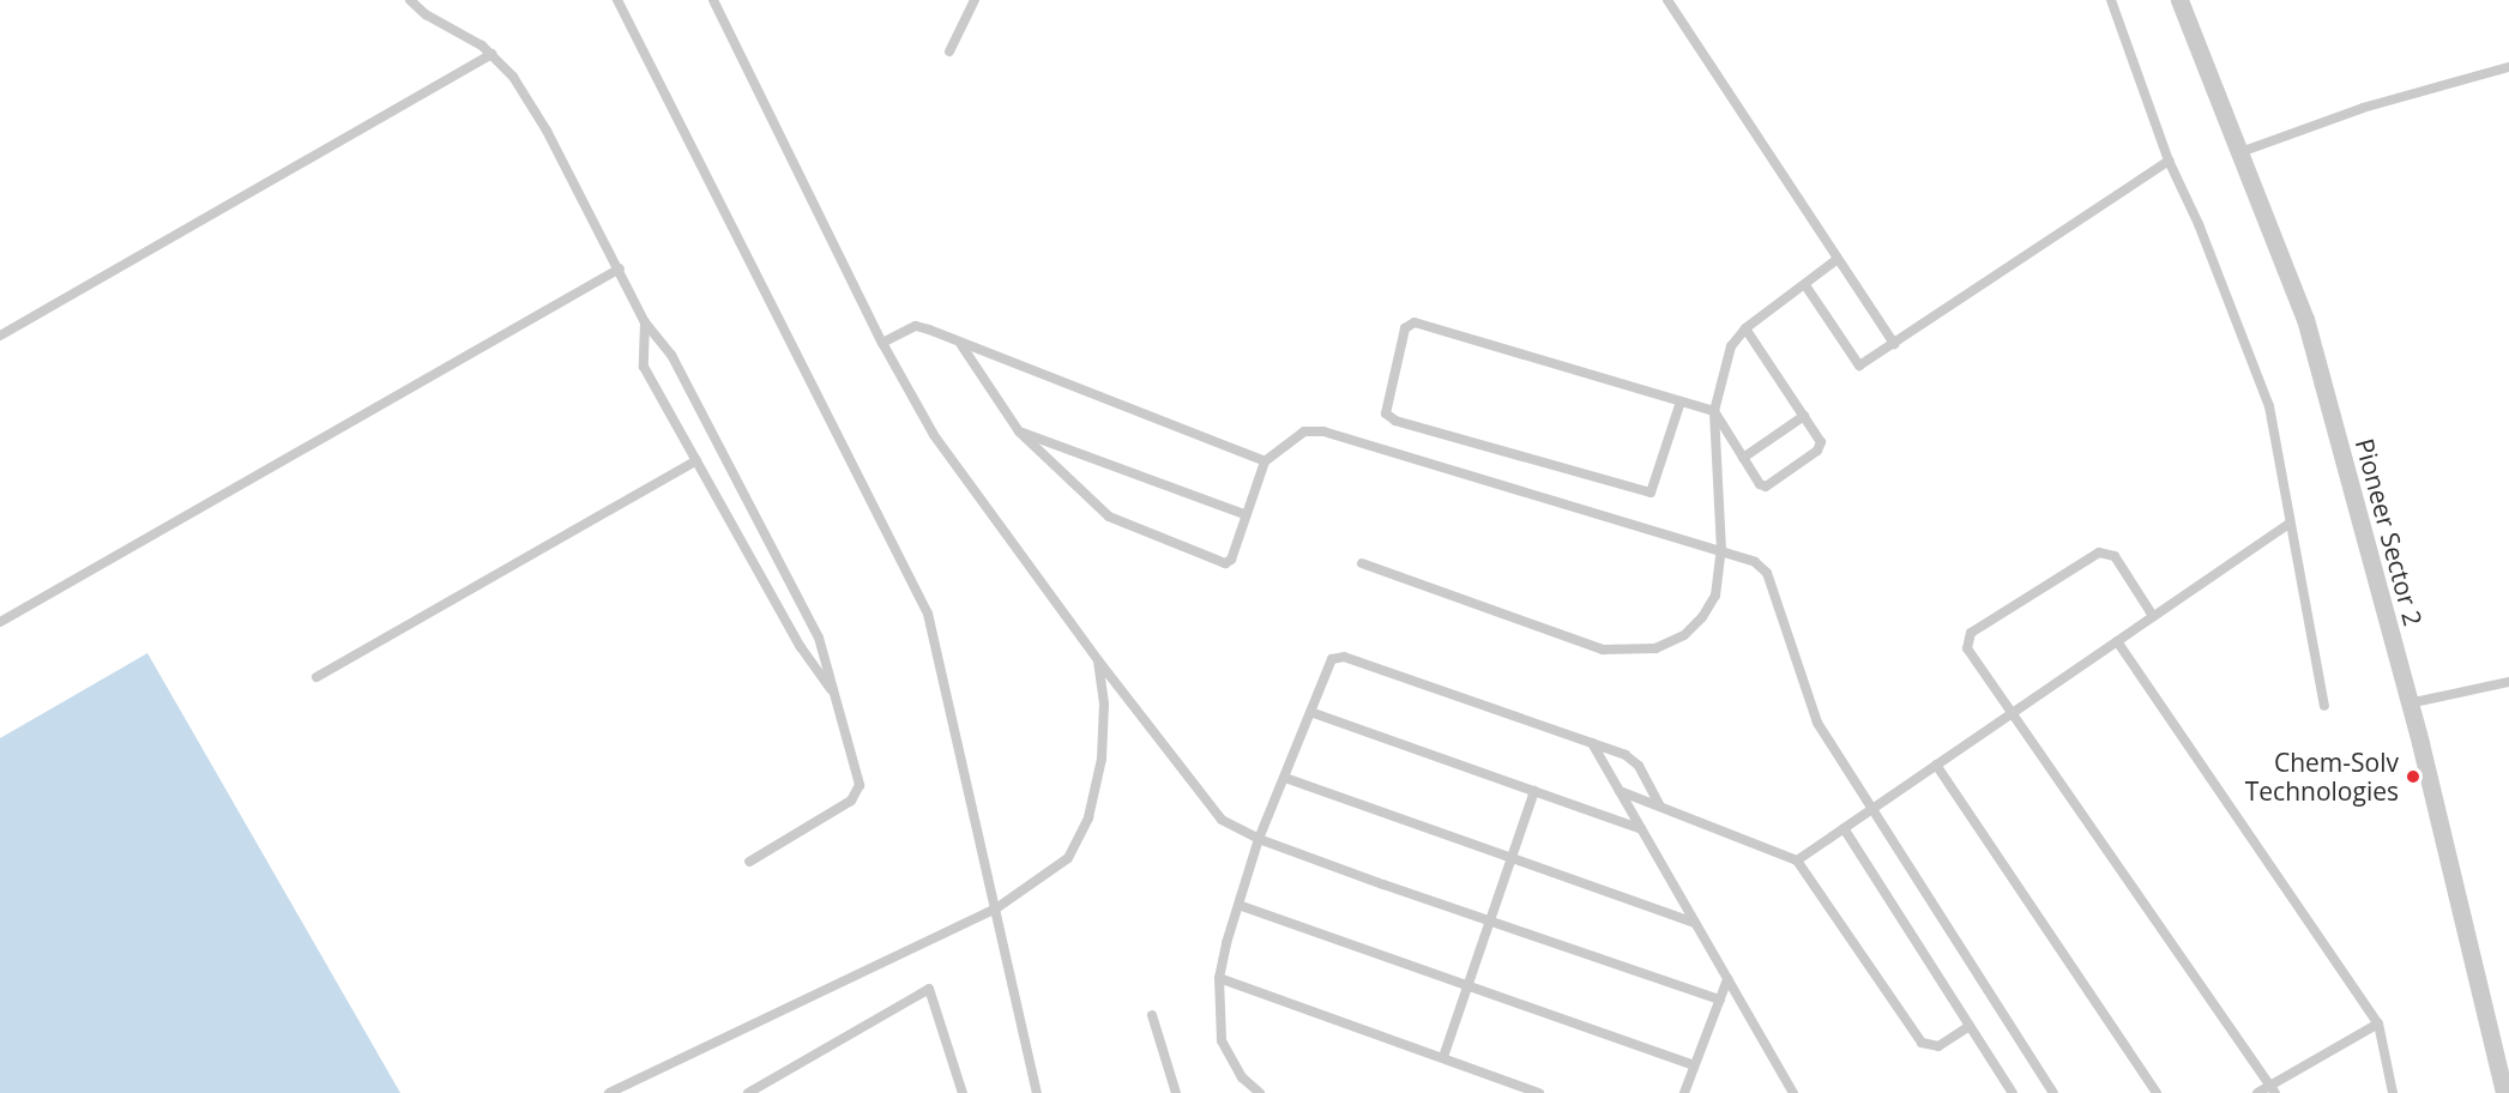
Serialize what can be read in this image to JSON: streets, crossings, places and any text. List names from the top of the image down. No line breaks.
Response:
{"streets":{"street":["Pioneer Sector 2"]},"places":["Chem-Solv Technologies"]}
